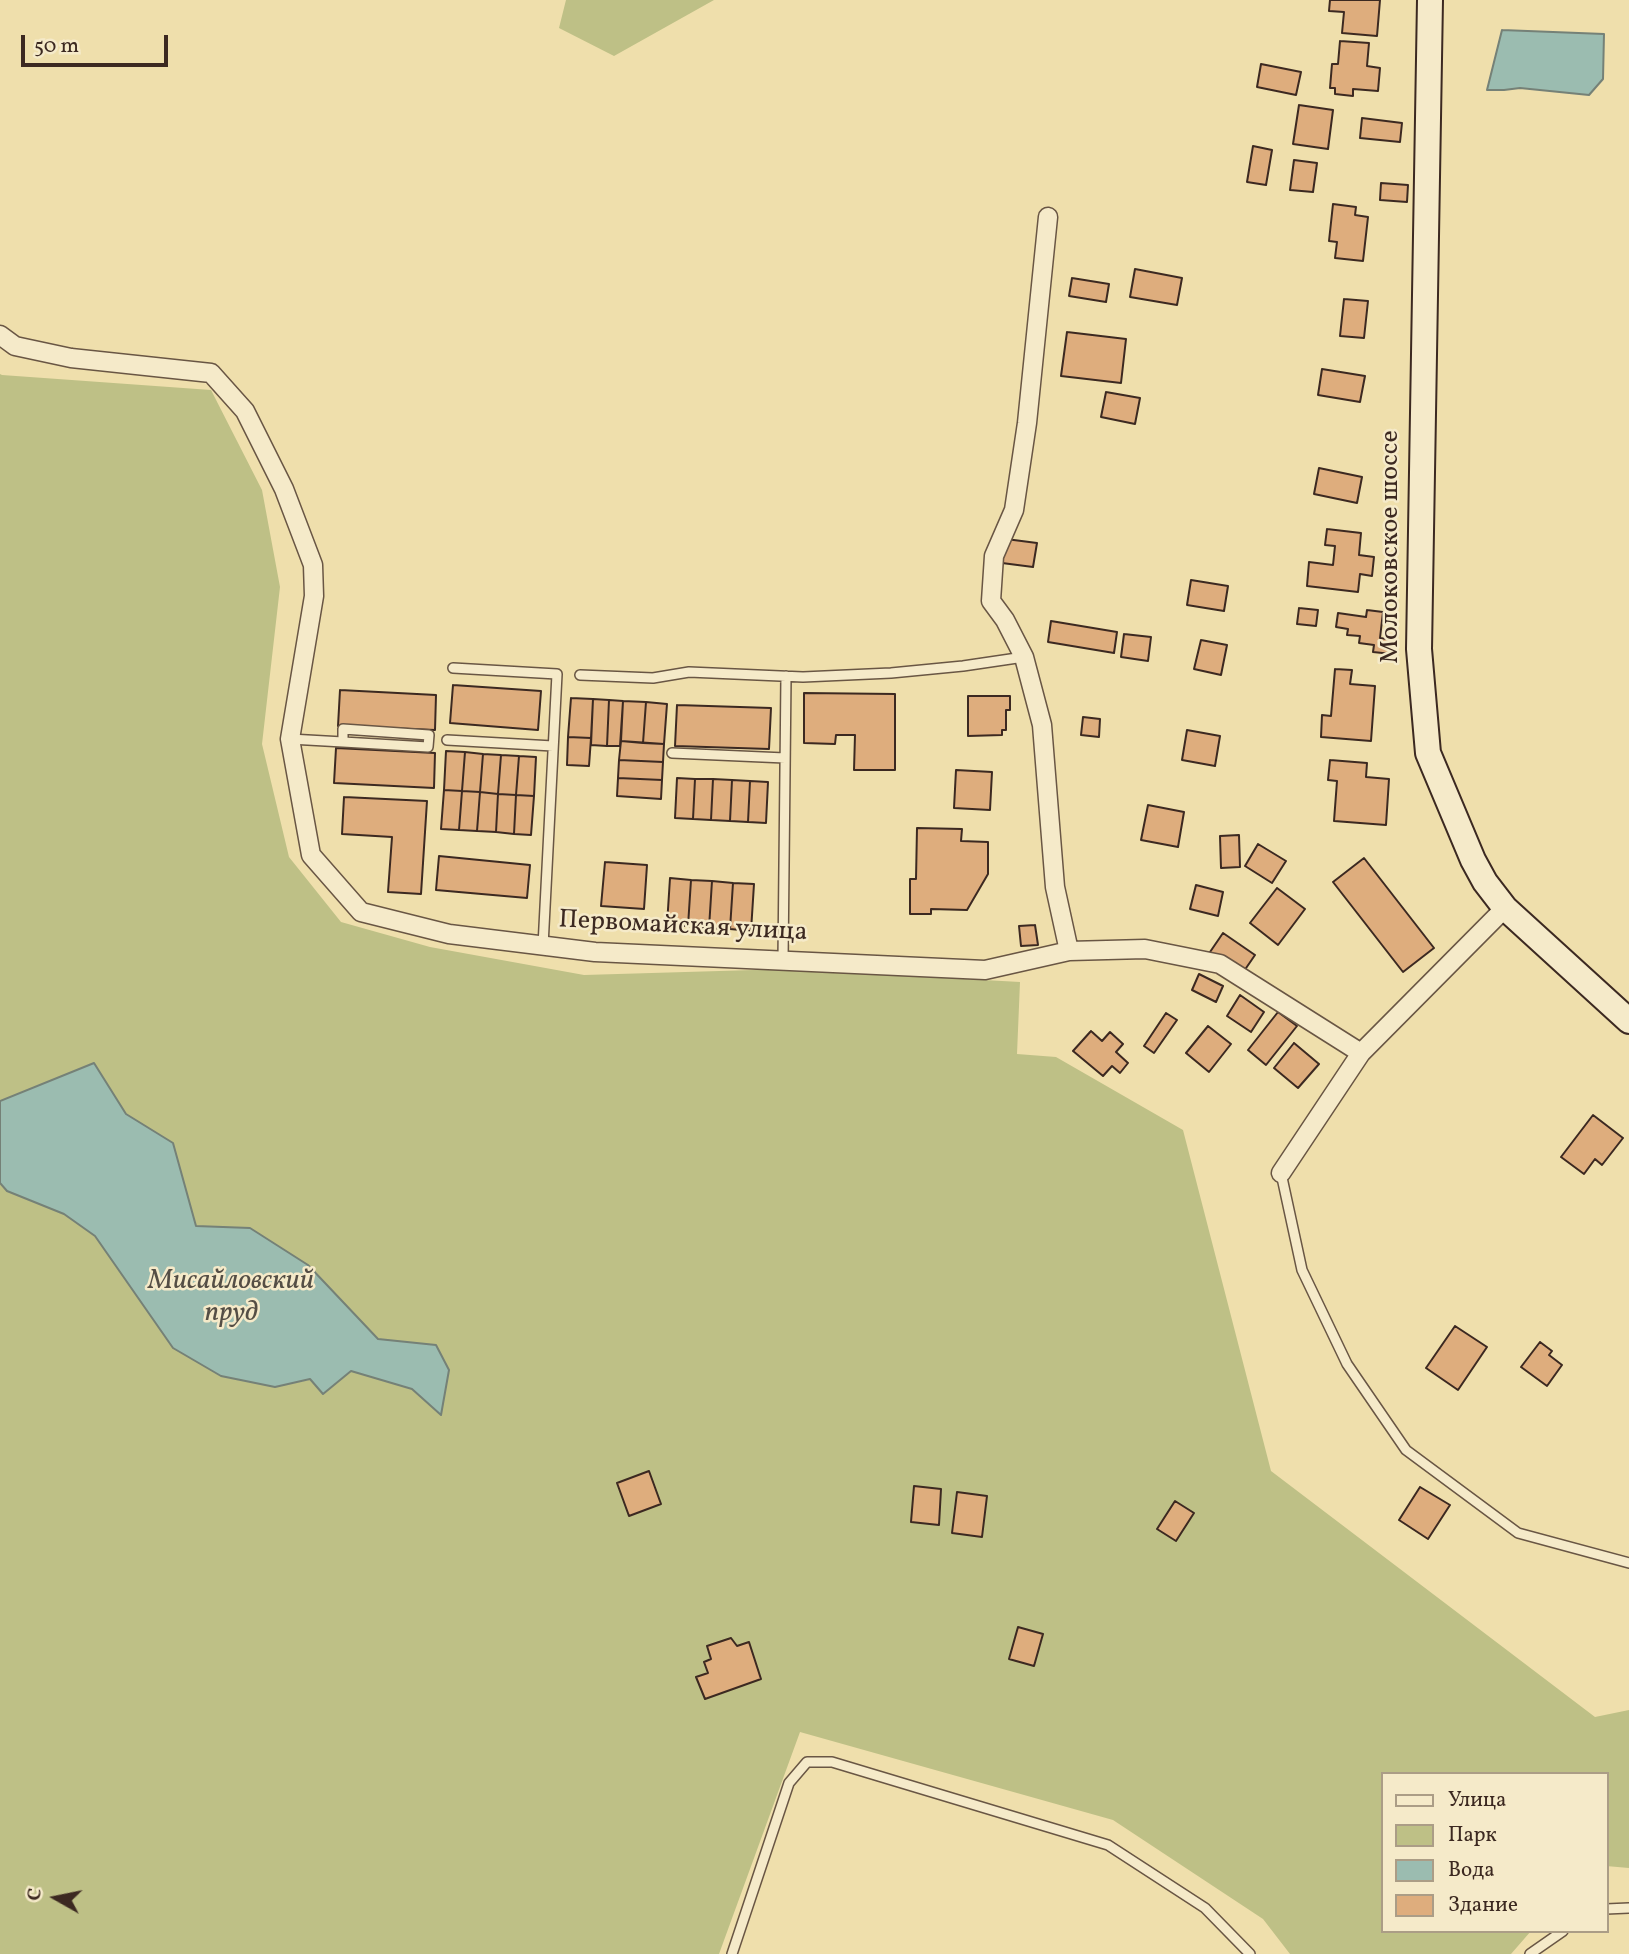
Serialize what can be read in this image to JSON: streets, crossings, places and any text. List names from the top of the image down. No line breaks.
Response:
{"streets":{"main road":["Молоковское шоссе"],"street":["Первомайская улица"]},"water":["Мисайловский пруд"],"legend":["Улица","Парк","Вода","Здание"],"scale_bar":"50 m","north":"left"}
